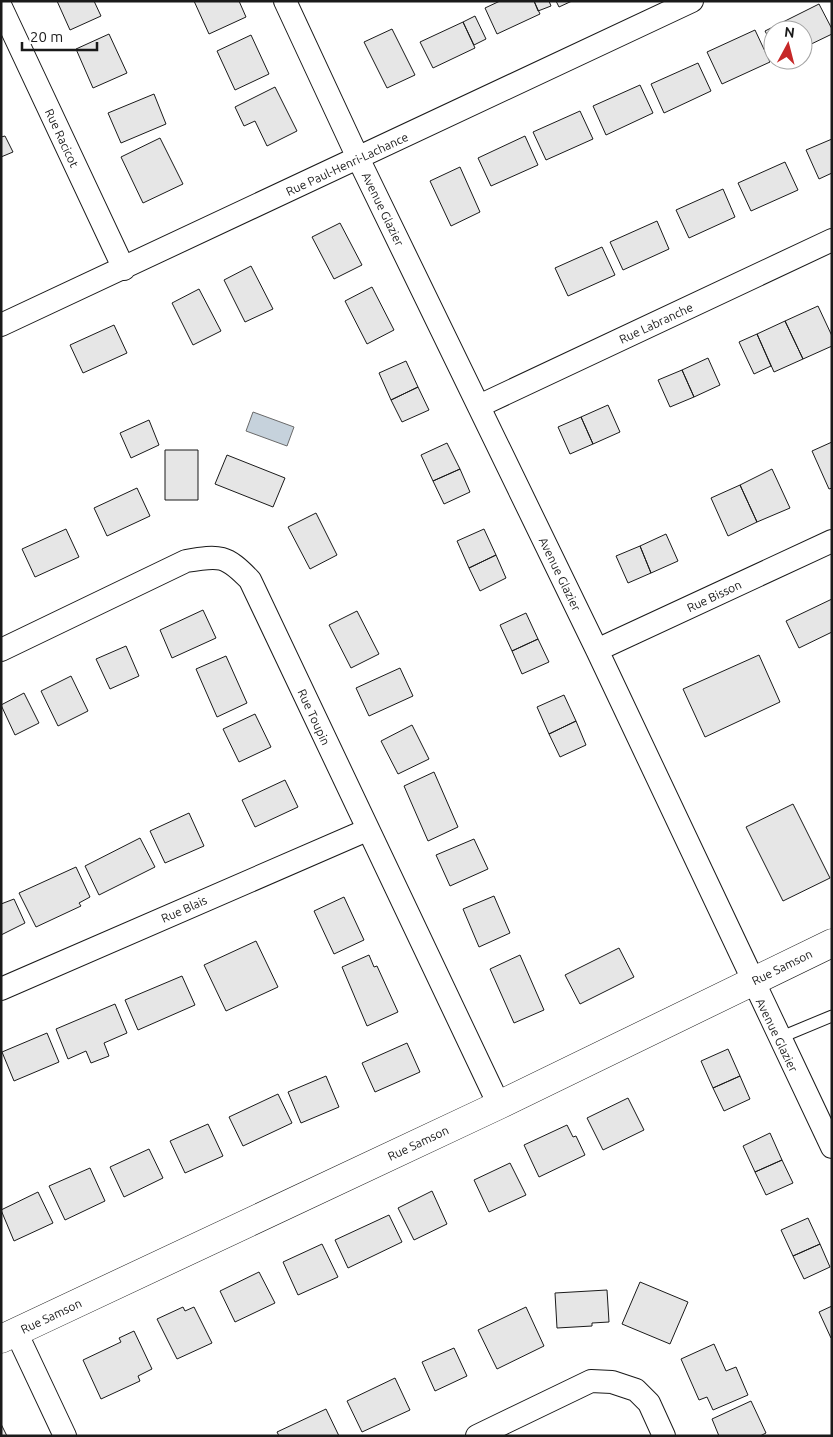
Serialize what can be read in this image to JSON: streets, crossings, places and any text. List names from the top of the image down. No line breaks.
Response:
{"streets":{"street":["Rue Racicot","Rue Paul-Henri-Lachance","Avenue Glazier","Rue Labranche","Rue Bisson","Rue Toupin","Rue Blais","Rue Samson"]},"crossings":[["Rue Racicot","Rue Paul-Henri-Lachance"],["Rue Paul-Henri-Lachance","Avenue Glazier"],["Avenue Glazier","Rue Labranche"],["Avenue Glazier","Rue Bisson"],["Avenue Glazier","Rue Samson"],["Rue Toupin","Rue Blais"],["Rue Toupin","Rue Samson"]],"scale_bar":"20 m","north":"top"}
